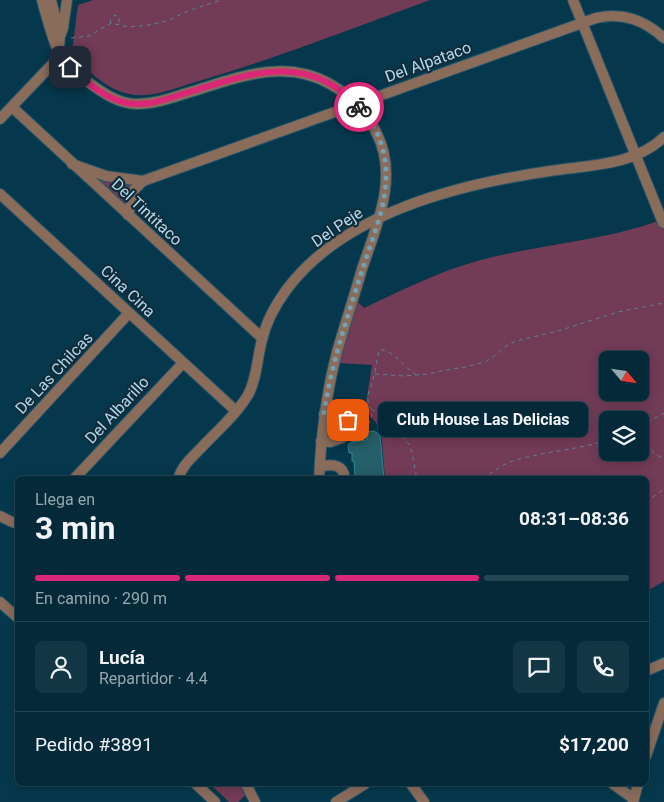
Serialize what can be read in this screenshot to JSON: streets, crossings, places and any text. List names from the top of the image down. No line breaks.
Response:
{"streets":{"street":["Del Alpataco","Del Tintitaco","Del Peje","Cina Cina","De Las Chilcas","Del Albarillo"]},"crossings":[["Del Alpataco","Del Tintitaco"],["Del Tintitaco","Del Peje"],["Del Peje","Cina Cina"],["Cina Cina","De Las Chilcas"],["Cina Cina","Del Albarillo"]],"places":["Club House Las Delicias"],"north":"bottom right","page":{"bubble":"Club House Las Delicias","heading":["3 min","Llega en","08:31–08:36"],"panel":["Lucía","Repartidor · 4.4","Pedido #3891","$17,200"],"bar":"En camino · 290 m"}}
